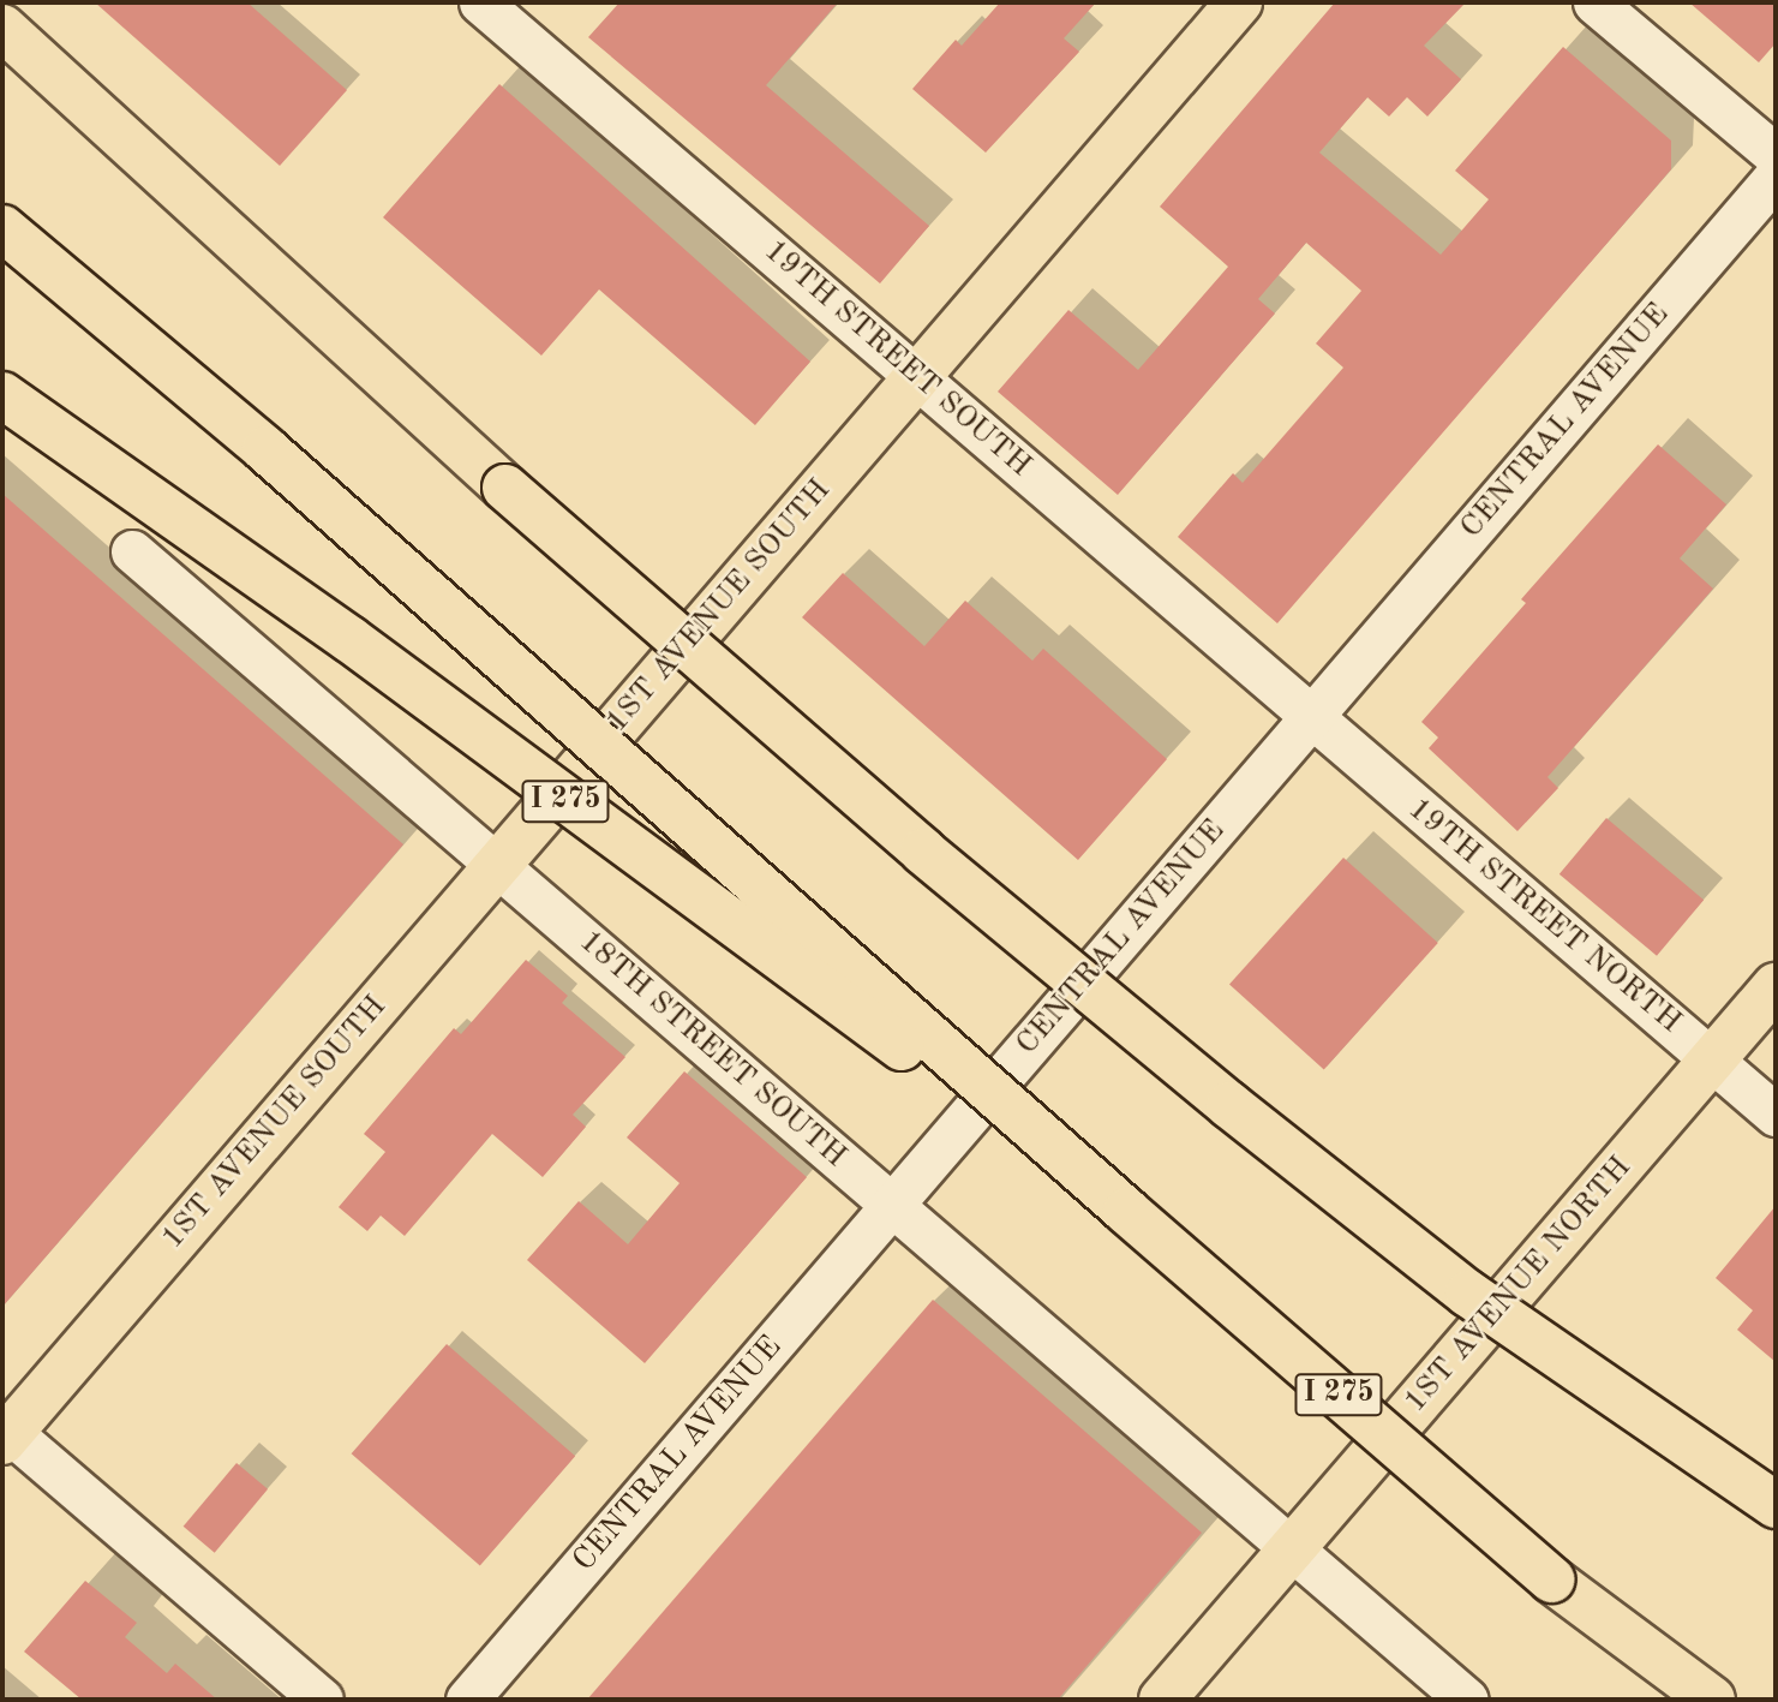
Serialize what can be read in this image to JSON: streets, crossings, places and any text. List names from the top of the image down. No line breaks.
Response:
{"streets":{"main road":["1ST AVENUE SOUTH","I 275","1ST AVENUE NORTH"],"street":["19TH STREET SOUTH","CENTRAL AVENUE","19TH STREET NORTH","18TH STREET SOUTH"]},"crossings":[["19TH STREET SOUTH","CENTRAL AVENUE"],["19TH STREET SOUTH","1ST AVENUE SOUTH"],["19TH STREET SOUTH","19TH STREET NORTH"],["CENTRAL AVENUE","19TH STREET NORTH"],["CENTRAL AVENUE","18TH STREET SOUTH"],["1ST AVENUE SOUTH","18TH STREET SOUTH"],["19TH STREET NORTH","1ST AVENUE NORTH"],["18TH STREET SOUTH","1ST AVENUE NORTH"]]}
